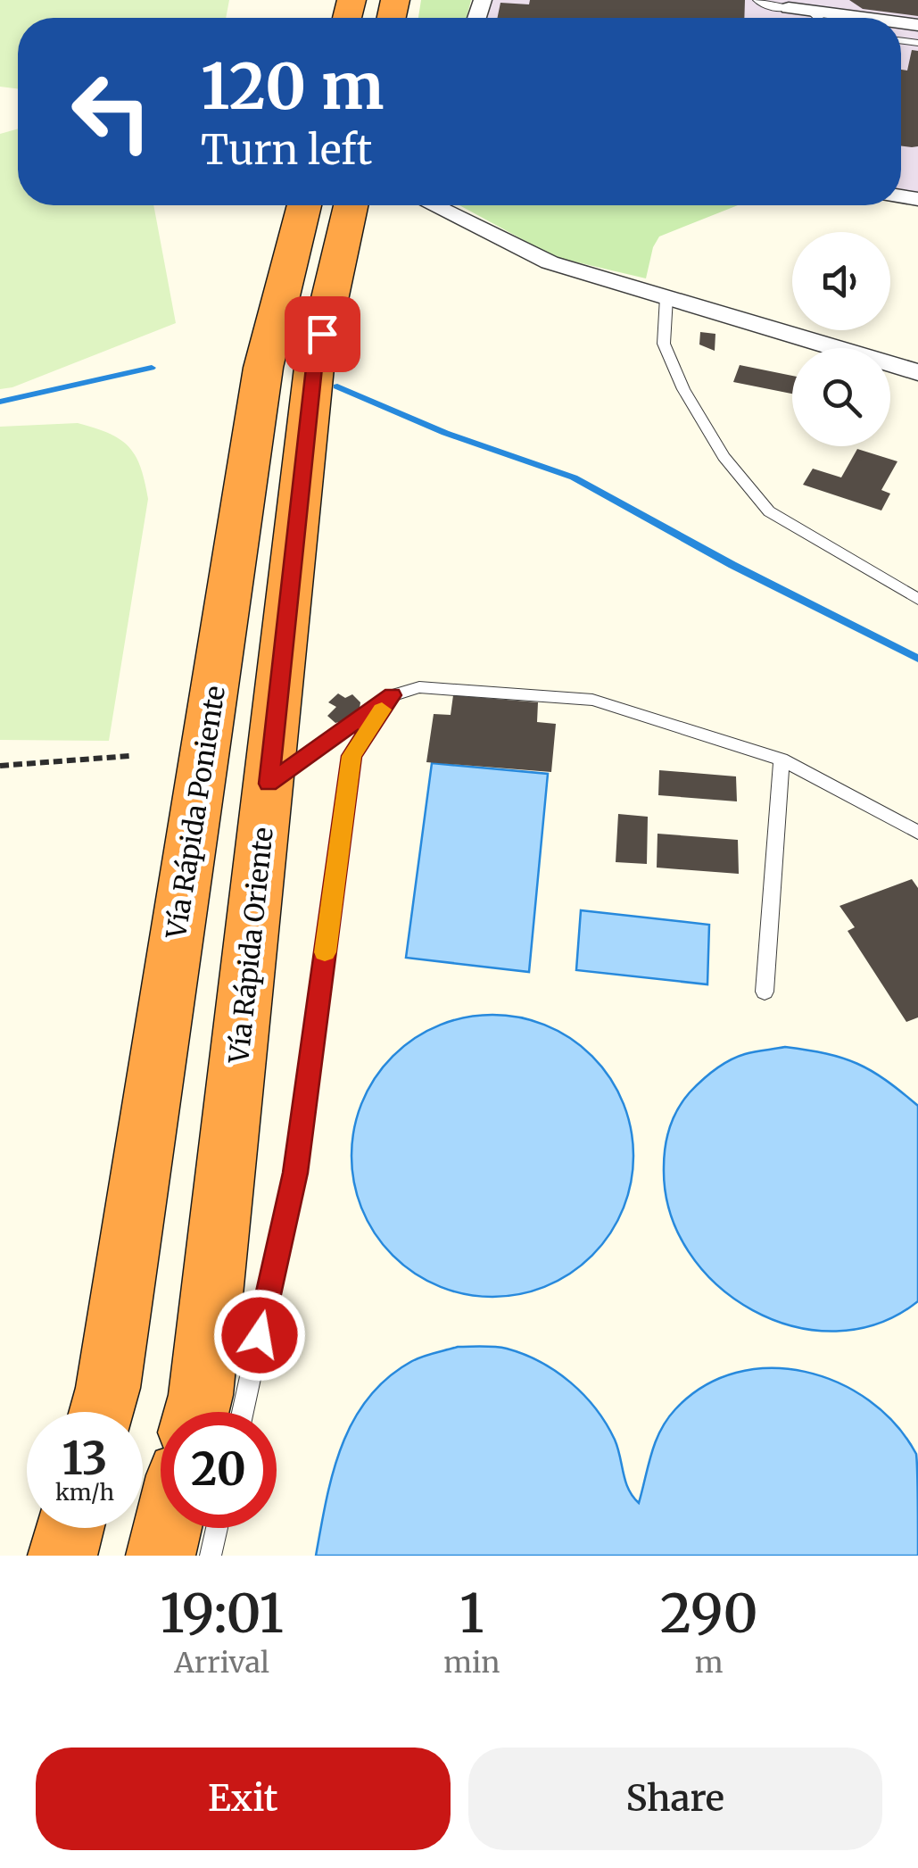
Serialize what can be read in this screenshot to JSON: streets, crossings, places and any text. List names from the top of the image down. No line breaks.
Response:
{"streets":{"highway":["Vía Rápida Poniente","Vía Rápida Oriente"]},"page":{"turn":["120 m","Turn left"],"speed":"13 km/h","limit":"20","eta":["19:01","Arrival","1","min","290","m"],"buttons":["Exit","Share"]}}
